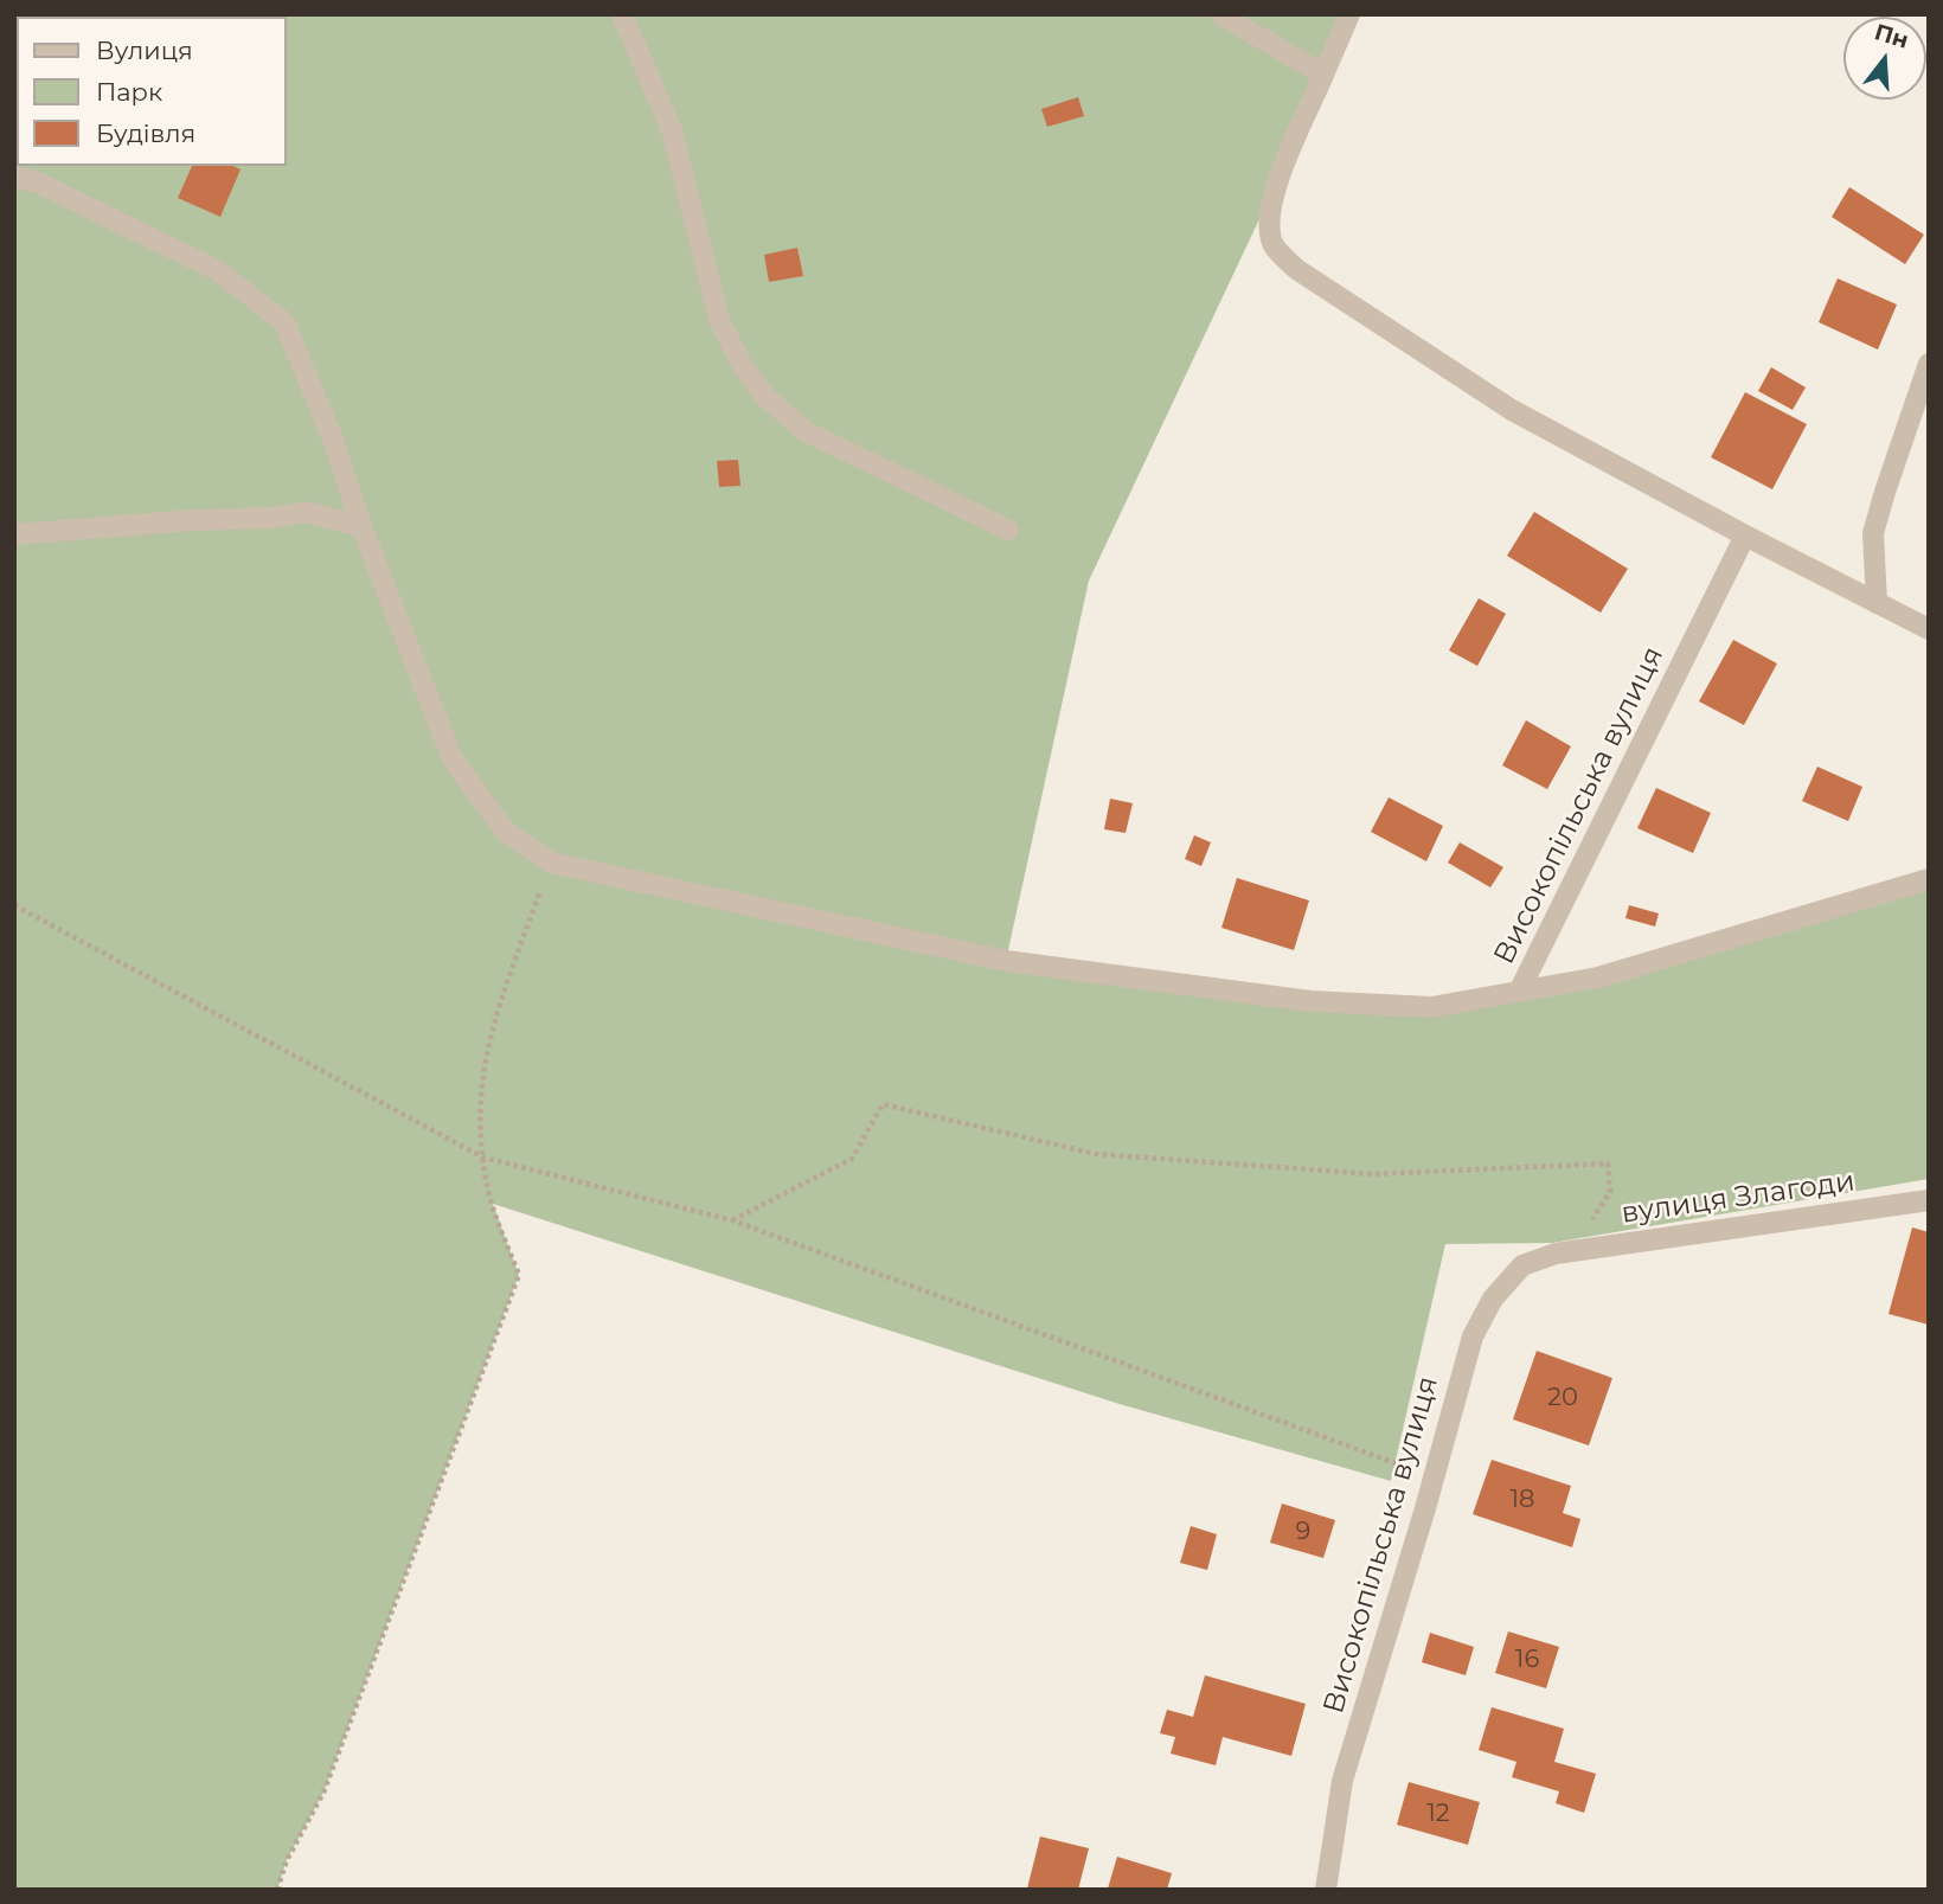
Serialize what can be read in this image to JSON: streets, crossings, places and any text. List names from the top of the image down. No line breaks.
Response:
{"streets":{"street":["Високопільська вулиця","вулиця Злагоди"]},"crossings":[["Високопільська вулиця","вулиця Злагоди"]],"house_numbers":["20","18","9","16","12"],"legend":["Вулиця","Парк","Будівля"],"north":"top"}
